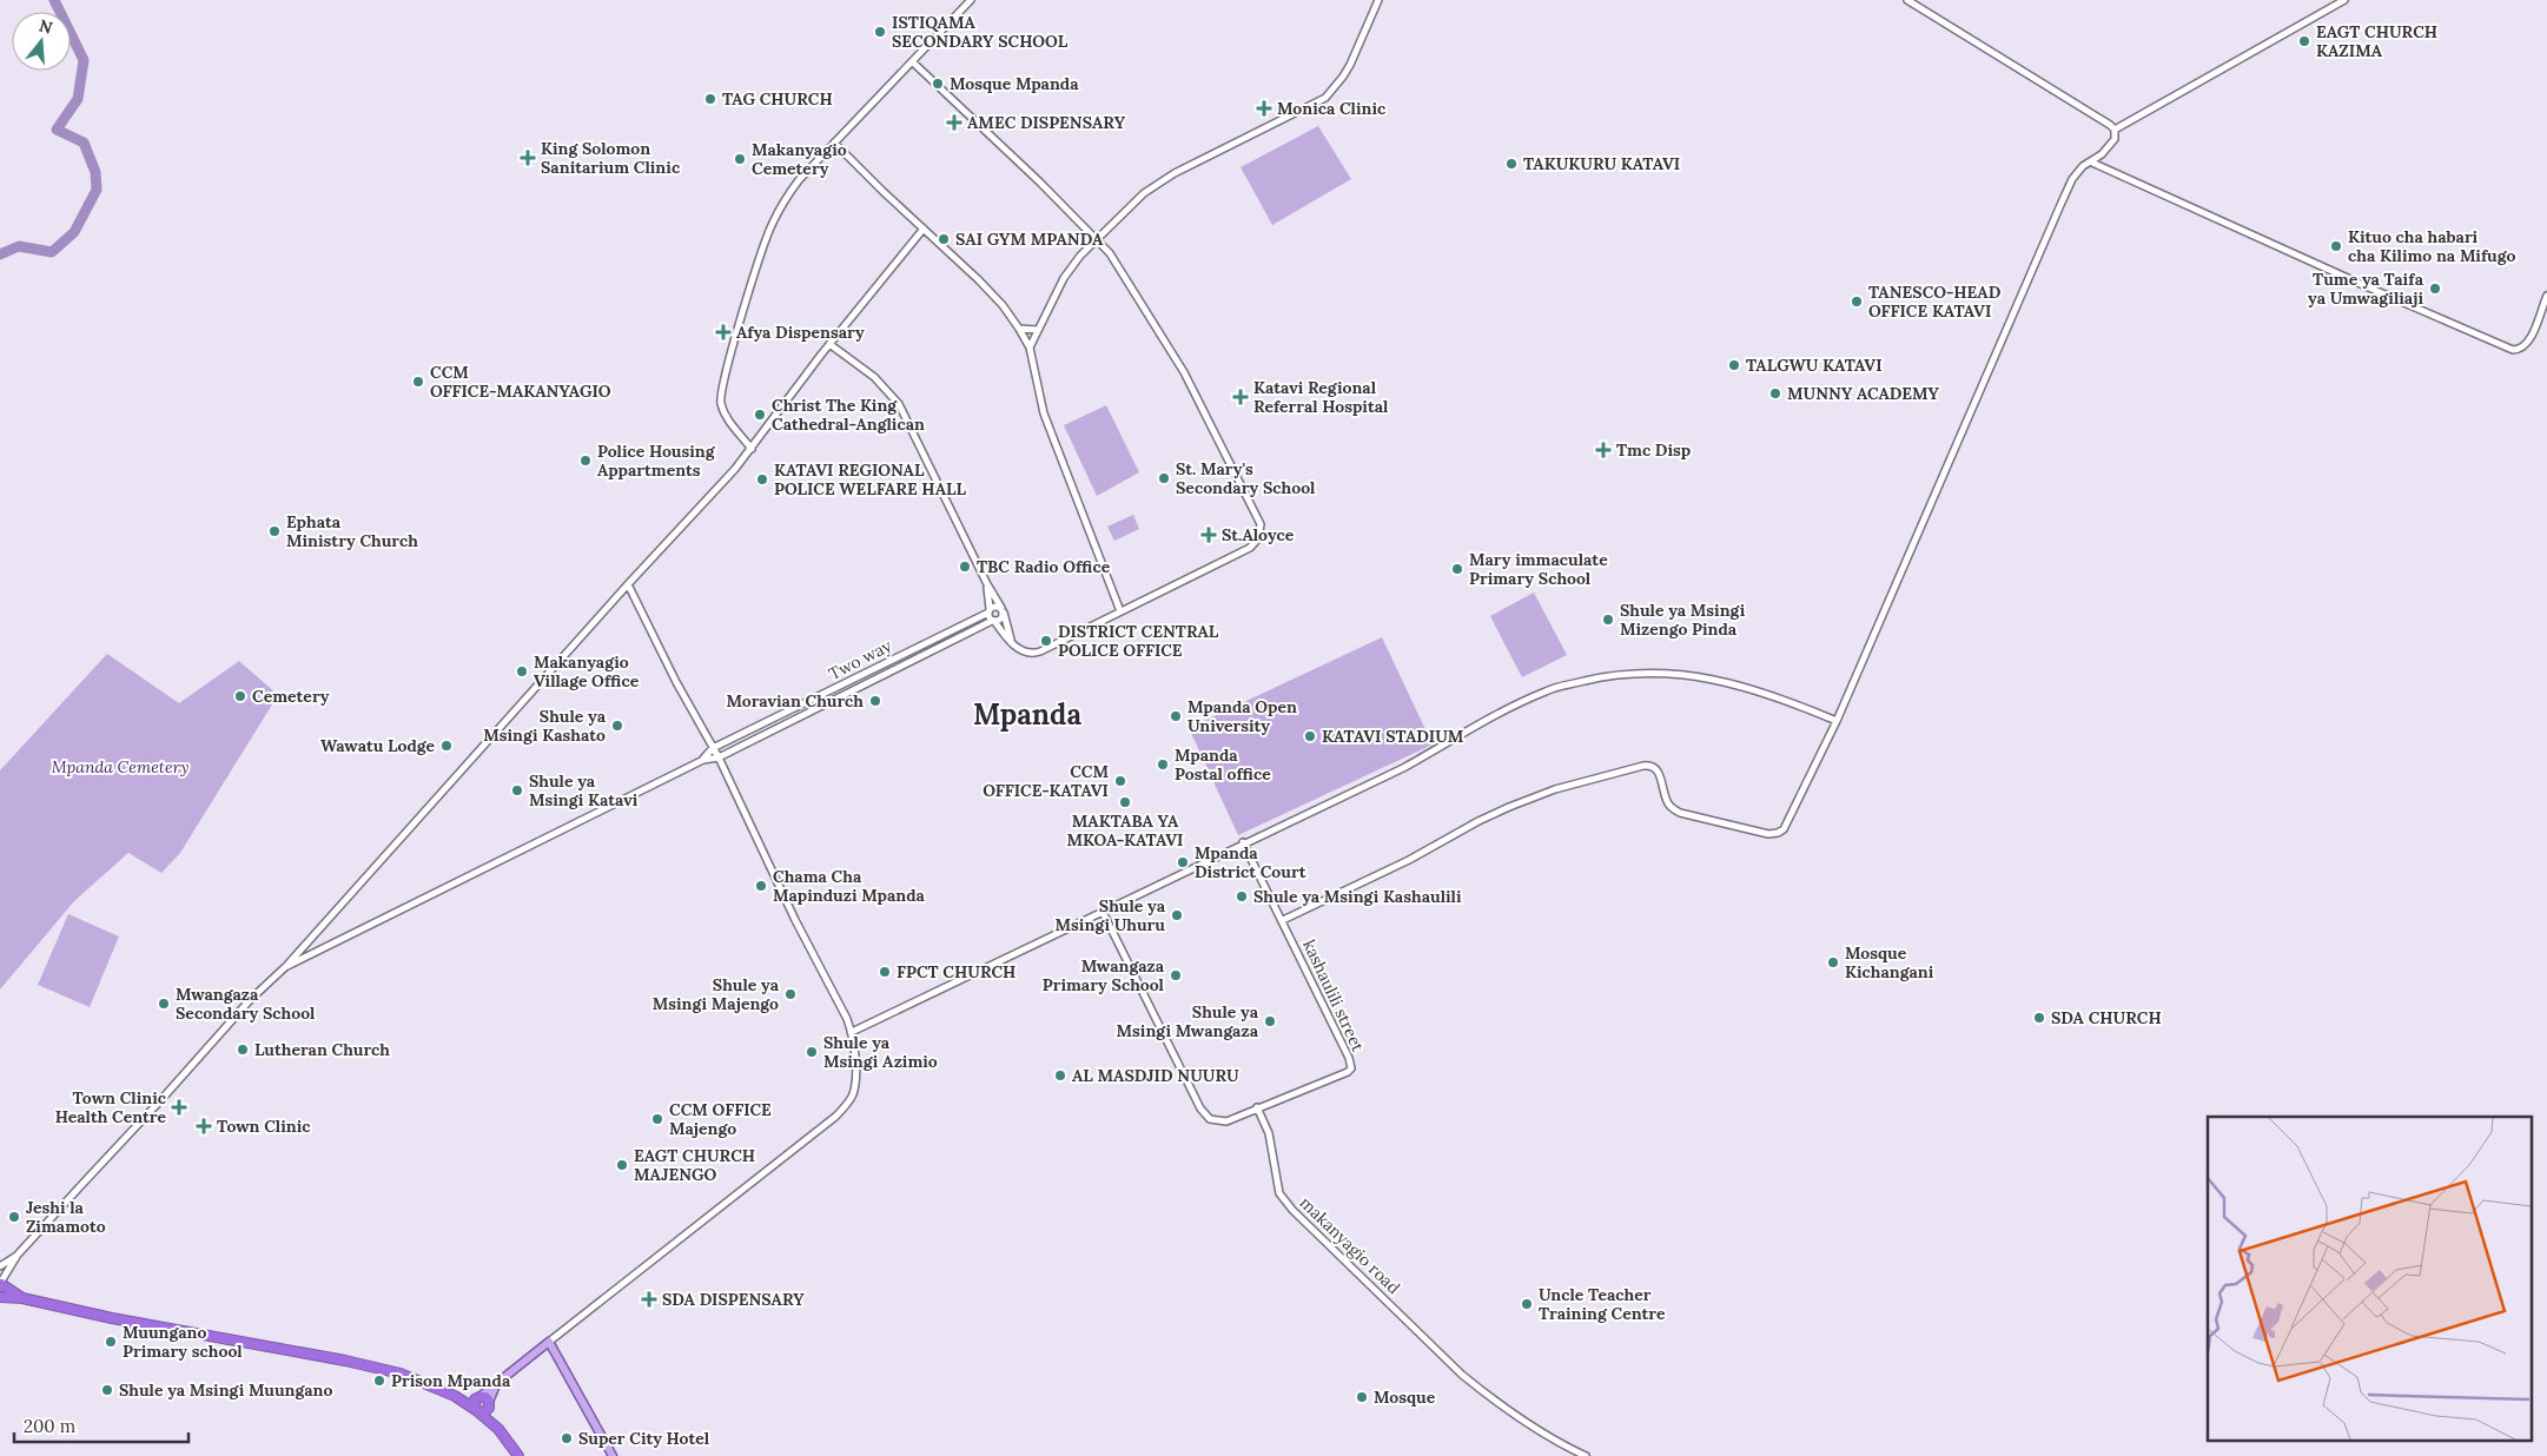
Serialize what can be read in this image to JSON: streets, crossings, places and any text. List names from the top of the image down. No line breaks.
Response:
{"streets":{"street":["Two way","kashaulili street","makanyagio road"]},"crossings":[["kashaulili street","makanyagio road"]],"districts":["Mpanda"],"parks":["Mpanda Cemetery"],"places":{"other":["ISTIQAMA SECONDARY SCHOOL","EAGT CHURCH KAZIMA","Mosque Mpanda","TAG CHURCH","Makanyagio Cemetery","TAKUKURU KATAVI","SAI GYM MPANDA","Kituo cha habari cha Kilimo na Mifugo","Tume ya Taifa ya Umwagiliaji","TANESCO-HEAD OFFICE KATAVI","TALGWU KATAVI","CCM OFFICE-MAKANYAGIO","MUNNY ACADEMY","Christ The King Cathedral-Anglican","Police Housing Appartments","St. Mary's Secondary School","KATAVI REGIONAL POLICE WELFARE HALL","Ephata Ministry Church","TBC Radio Office","Mary immaculate Primary School","Shule ya Msingi Mizengo Pinda","DISTRICT CENTRAL POLICE OFFICE","Makanyagio Village Office","Cemetery","Moravian Church","Mpanda Open University","Shule ya Msingi Kashato","KATAVI STADIUM","Wawatu Lodge","Mpanda Postal office","CCM OFFICE-KATAVI","Shule ya Msingi Katavi","MAKTABA YA MKOA-KATAVI","Mpanda District Court","Chama Cha Mapinduzi Mpanda","Shule ya Msingi Kashaulili","Shule ya Msingi Uhuru","Mosque Kichangani","FPCT CHURCH","Mwangaza Primary School","Shule ya Msingi Majengo","Mwangaza Secondary School","SDA CHURCH","Shule ya Msingi Mwangaza","Lutheran Church","Shule ya Msingi Azimio","AL MASDJID NUURU","CCM OFFICE Majengo","EAGT CHURCH MAJENGO","Jeshi la Zimamoto","Uncle Teacher Training Centre","Muungano Primary school","Prison Mpanda","Shule ya Msingi Muungano","Mosque","Super City Hotel"],"health":["Monica Clinic","AMEC DISPENSARY","King Solomon Sanitarium Clinic","Afya Dispensary","Katavi Regional Referral Hospital","Tmc Disp","St.Aloyce","Town Clinic Health Centre","Town Clinic","SDA DISPENSARY"]},"scale_bar":"200 m","north":"top"}
